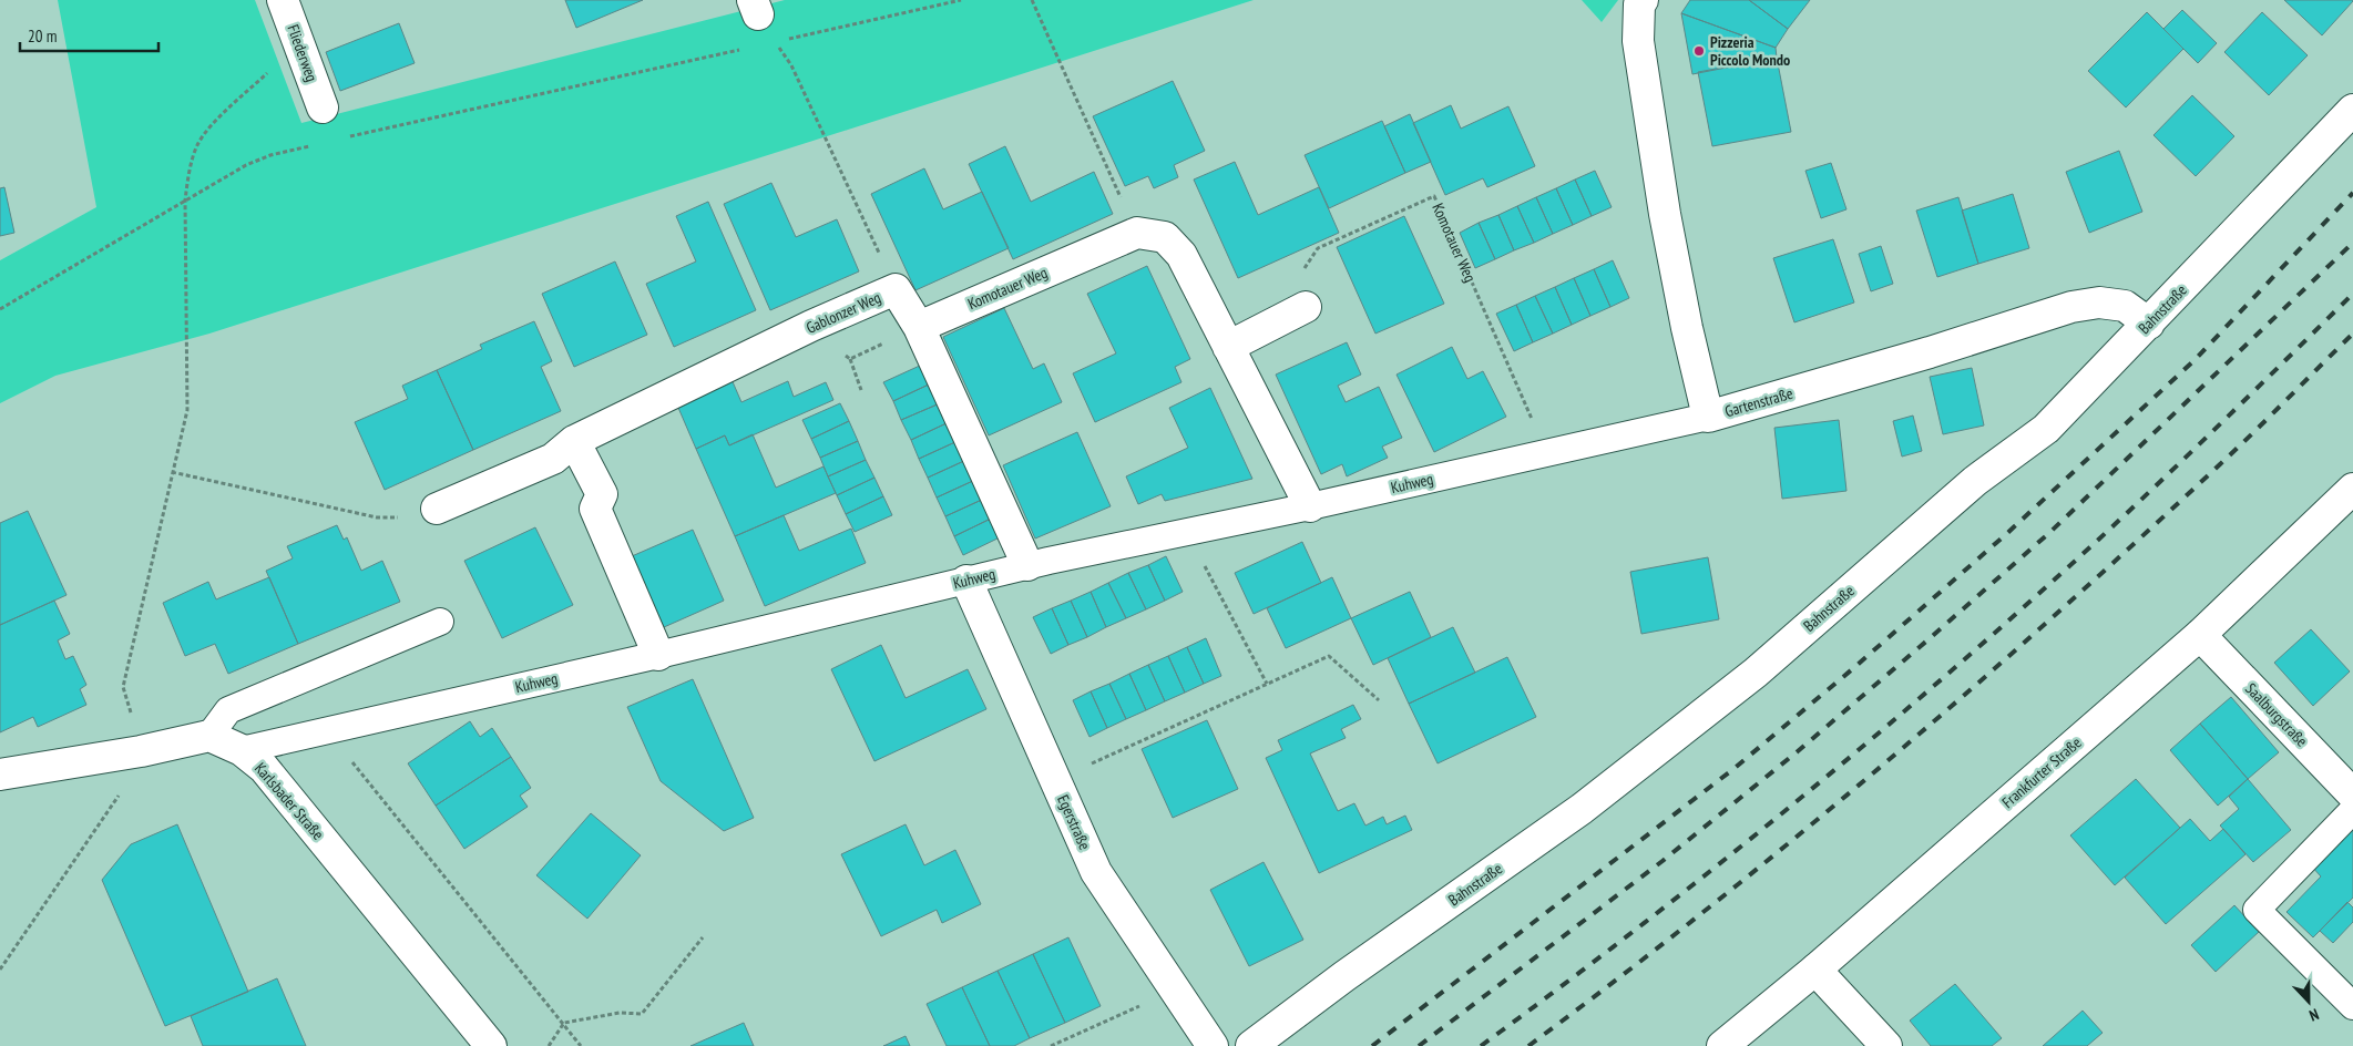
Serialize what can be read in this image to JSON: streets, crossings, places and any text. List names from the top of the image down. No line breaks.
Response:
{"streets":{"street":["Fliederweg","Komotauer Weg","Bahnstraße","Gablonzer Weg","Gartenstraße","Saalburgstraße","Frankfurter Straße","Karlsbader Straße","Egerstraße"],"lane":["Kuhweg"]},"crossings":[["Komotauer Weg","Gablonzer Weg"],["Komotauer Weg","Kuhweg"],["Bahnstraße","Gartenstraße"],["Gablonzer Weg","Kuhweg"],["Gartenstraße","Kuhweg"],["Kuhweg","Karlsbader Straße"],["Kuhweg","Egerstraße"],["Saalburgstraße","Frankfurter Straße"]],"places":["Pizzeria Piccolo Mondo"],"scale_bar":"20 m","north":"bottom"}
